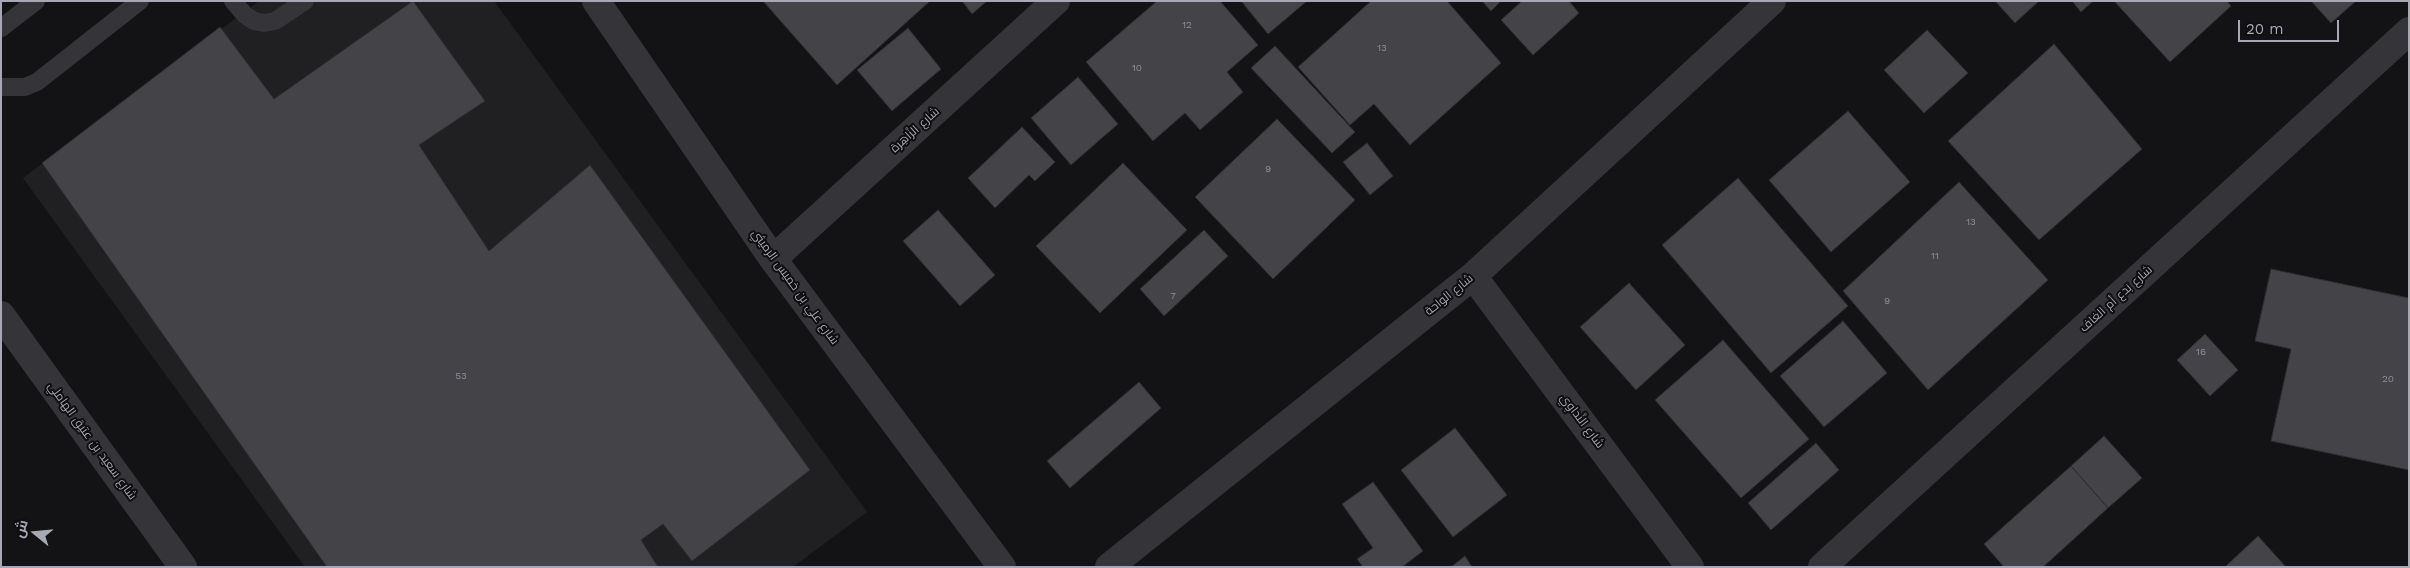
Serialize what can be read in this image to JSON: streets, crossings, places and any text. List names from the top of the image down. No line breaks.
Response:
{"streets":{"street":["شارع الزَّاهِرة","شارع علي بن خميس الرميثي","شارع الواحة","شارع بَدع أم الغاف","شارع النَّداوِي","شارع سعيد بن عتيق الهاملي"]},"crossings":[["شارع الزَّاهِرة","شارع علي بن خميس الرميثي"],["شارع الواحة","شارع النَّداوِي"]],"house_numbers":["12","13","10","9","13","11","7","9","16","53","20"],"scale_bar":"20 m","north":"left"}
